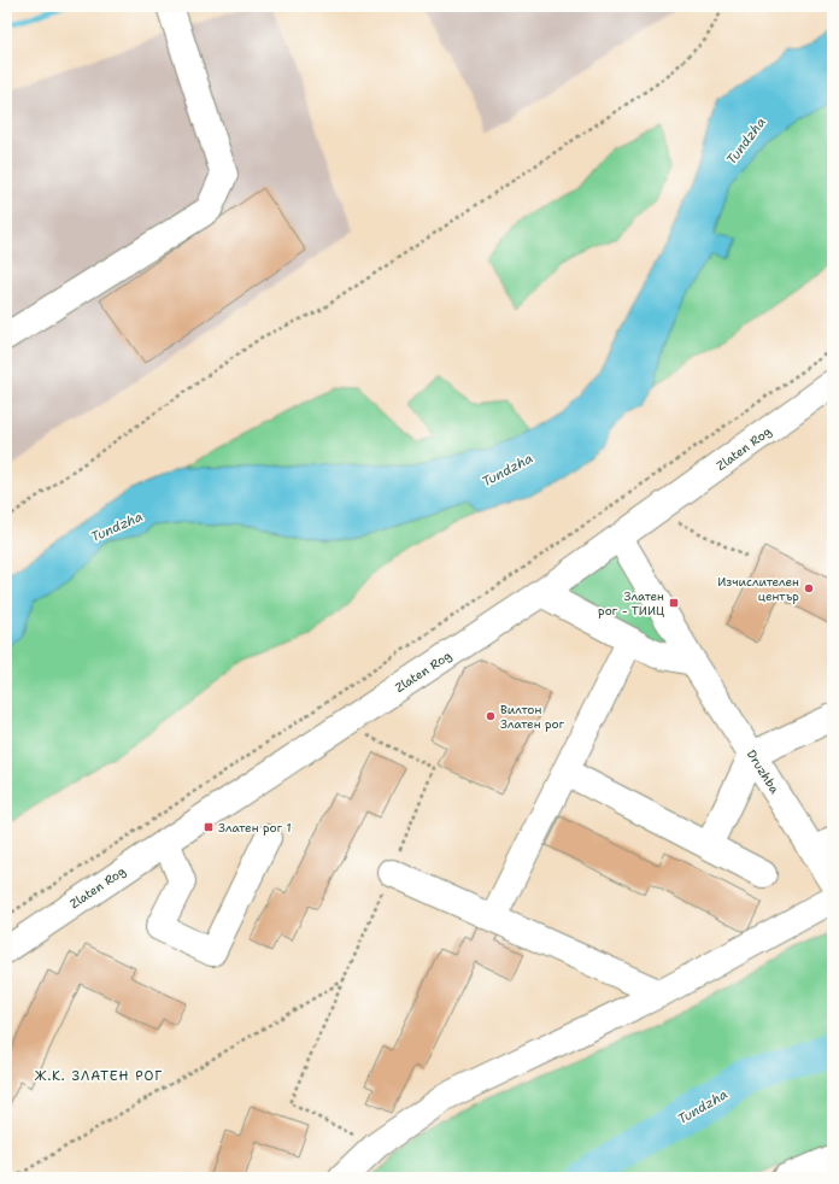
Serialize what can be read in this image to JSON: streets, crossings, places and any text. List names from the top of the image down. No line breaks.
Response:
{"streets":{"street":["Zlaten Rog","Druzhba"]},"crossings":[["Zlaten Rog","Druzhba"]],"districts":["Ж.К. ЗЛАТЕН РОГ"],"water":["Tundzha"],"places":{"other":["Изчислителен център","Вилтон Златен рог"],"transit":["Златен рог - ТИИЦ","Златен рог 1"]}}
